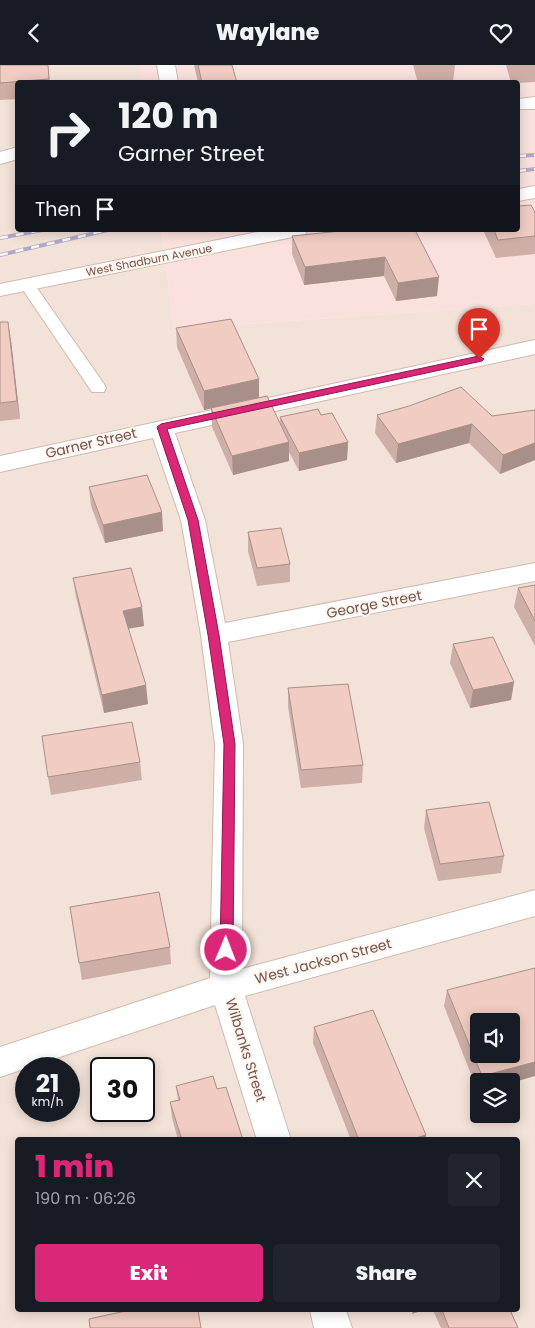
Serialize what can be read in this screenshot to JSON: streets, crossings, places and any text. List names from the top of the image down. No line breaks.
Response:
{"streets":{"street":["West Shadburn Avenue","Garner Street","George Street","West Jackson Street","Wilbanks Street"]},"crossings":[["Garner Street","Wilbanks Street"],["George Street","Wilbanks Street"],["West Jackson Street","Wilbanks Street"]],"page":{"header":"Waylane","turn":["120 m","Garner Street"],"then":"Then","speed":"21 km/h","limit":"30","heading":["1 min","190 m · 06:26"],"buttons":["Exit","Share"]}}
